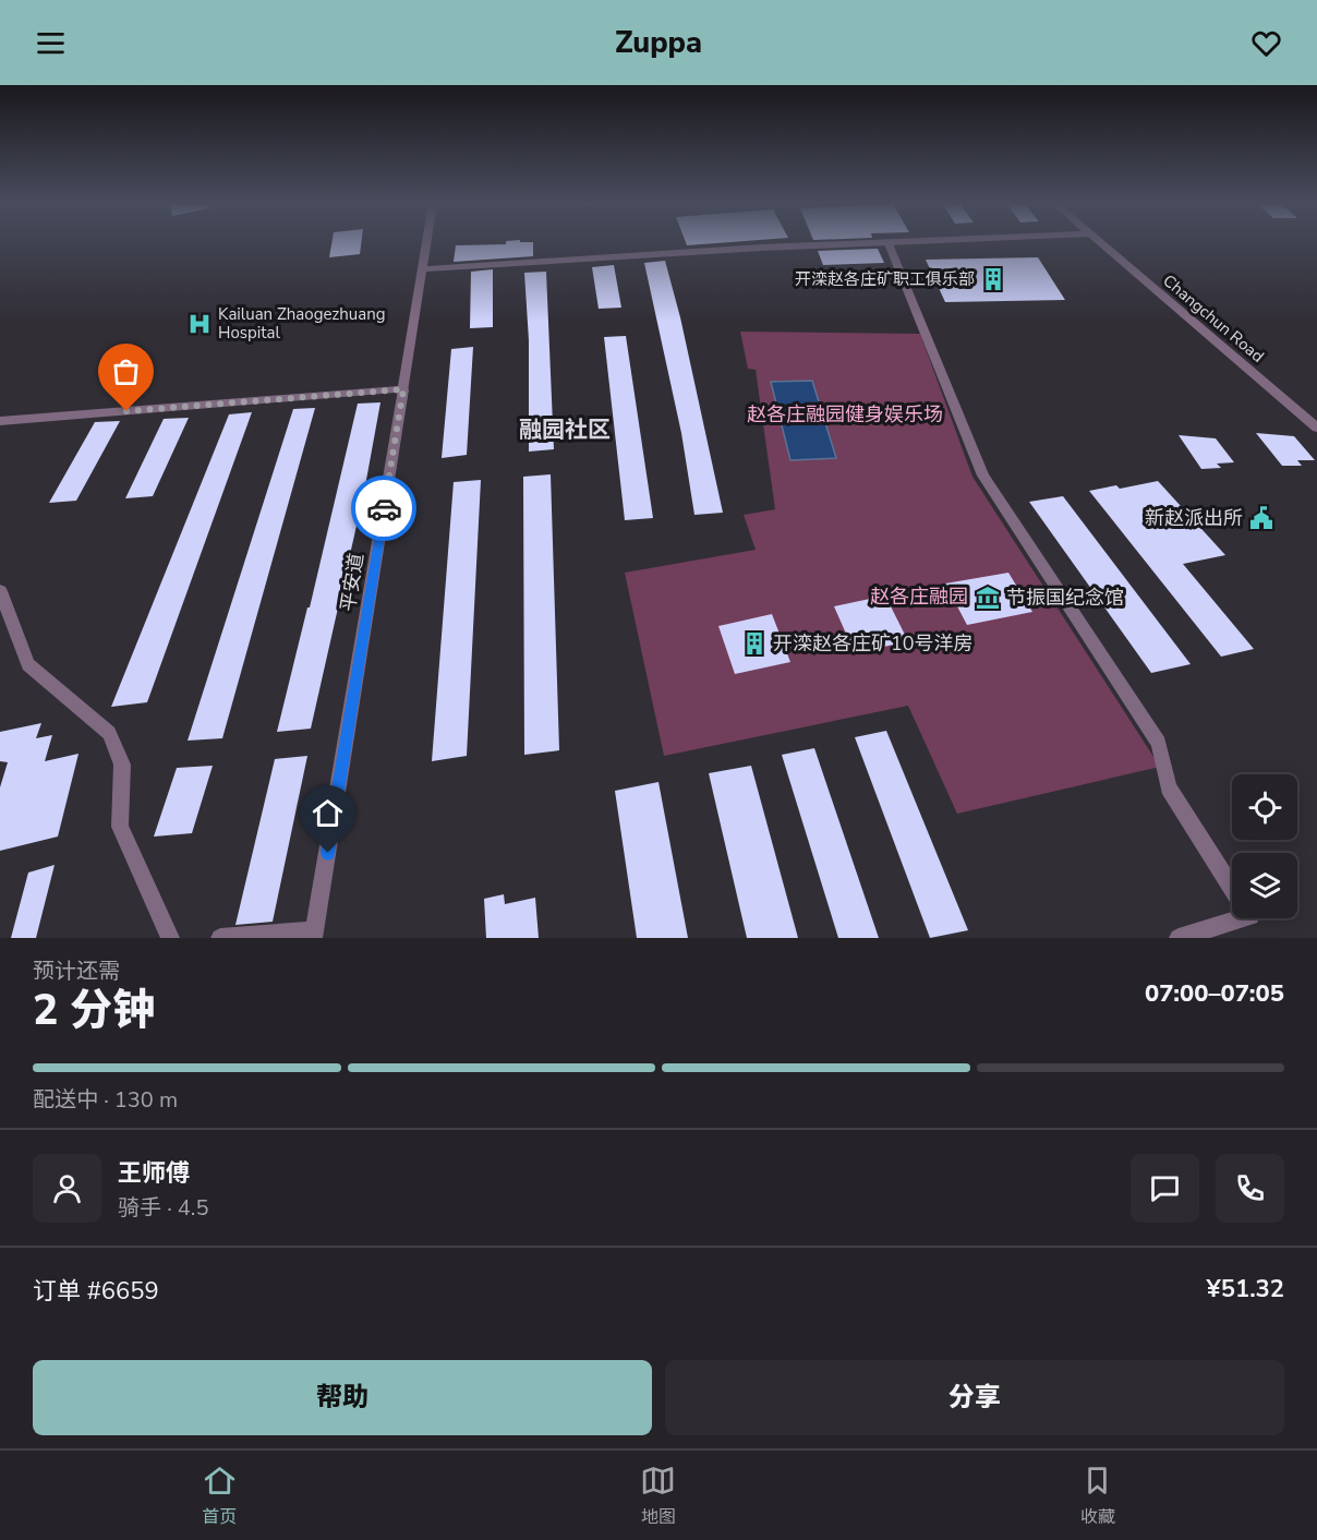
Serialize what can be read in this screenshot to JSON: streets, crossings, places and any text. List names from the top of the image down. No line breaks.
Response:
{"streets":{"street":["Changchun Road","平安道"]},"districts":["融园社区"],"parks":["赵各庄融园健身娱乐场","赵各庄融园"],"places":{"building":["开滦赵各庄矿职工俱乐部","开滦赵各庄矿10号洋房"],"hospital":["Kailuan Zhaogezhuang Hospital"],"public building":["新赵派出所"],"museum":["节振国纪念馆"]},"page":{"header":"Zuppa","heading":["2 分钟","预计还需","07:00–07:05"],"panel":["王师傅","骑手 · 4.5","订单 #6659","¥51.32"],"bar":"配送中 · 130 m","buttons":["帮助","分享"],"tabs":["首页","地图","收藏"]}}
